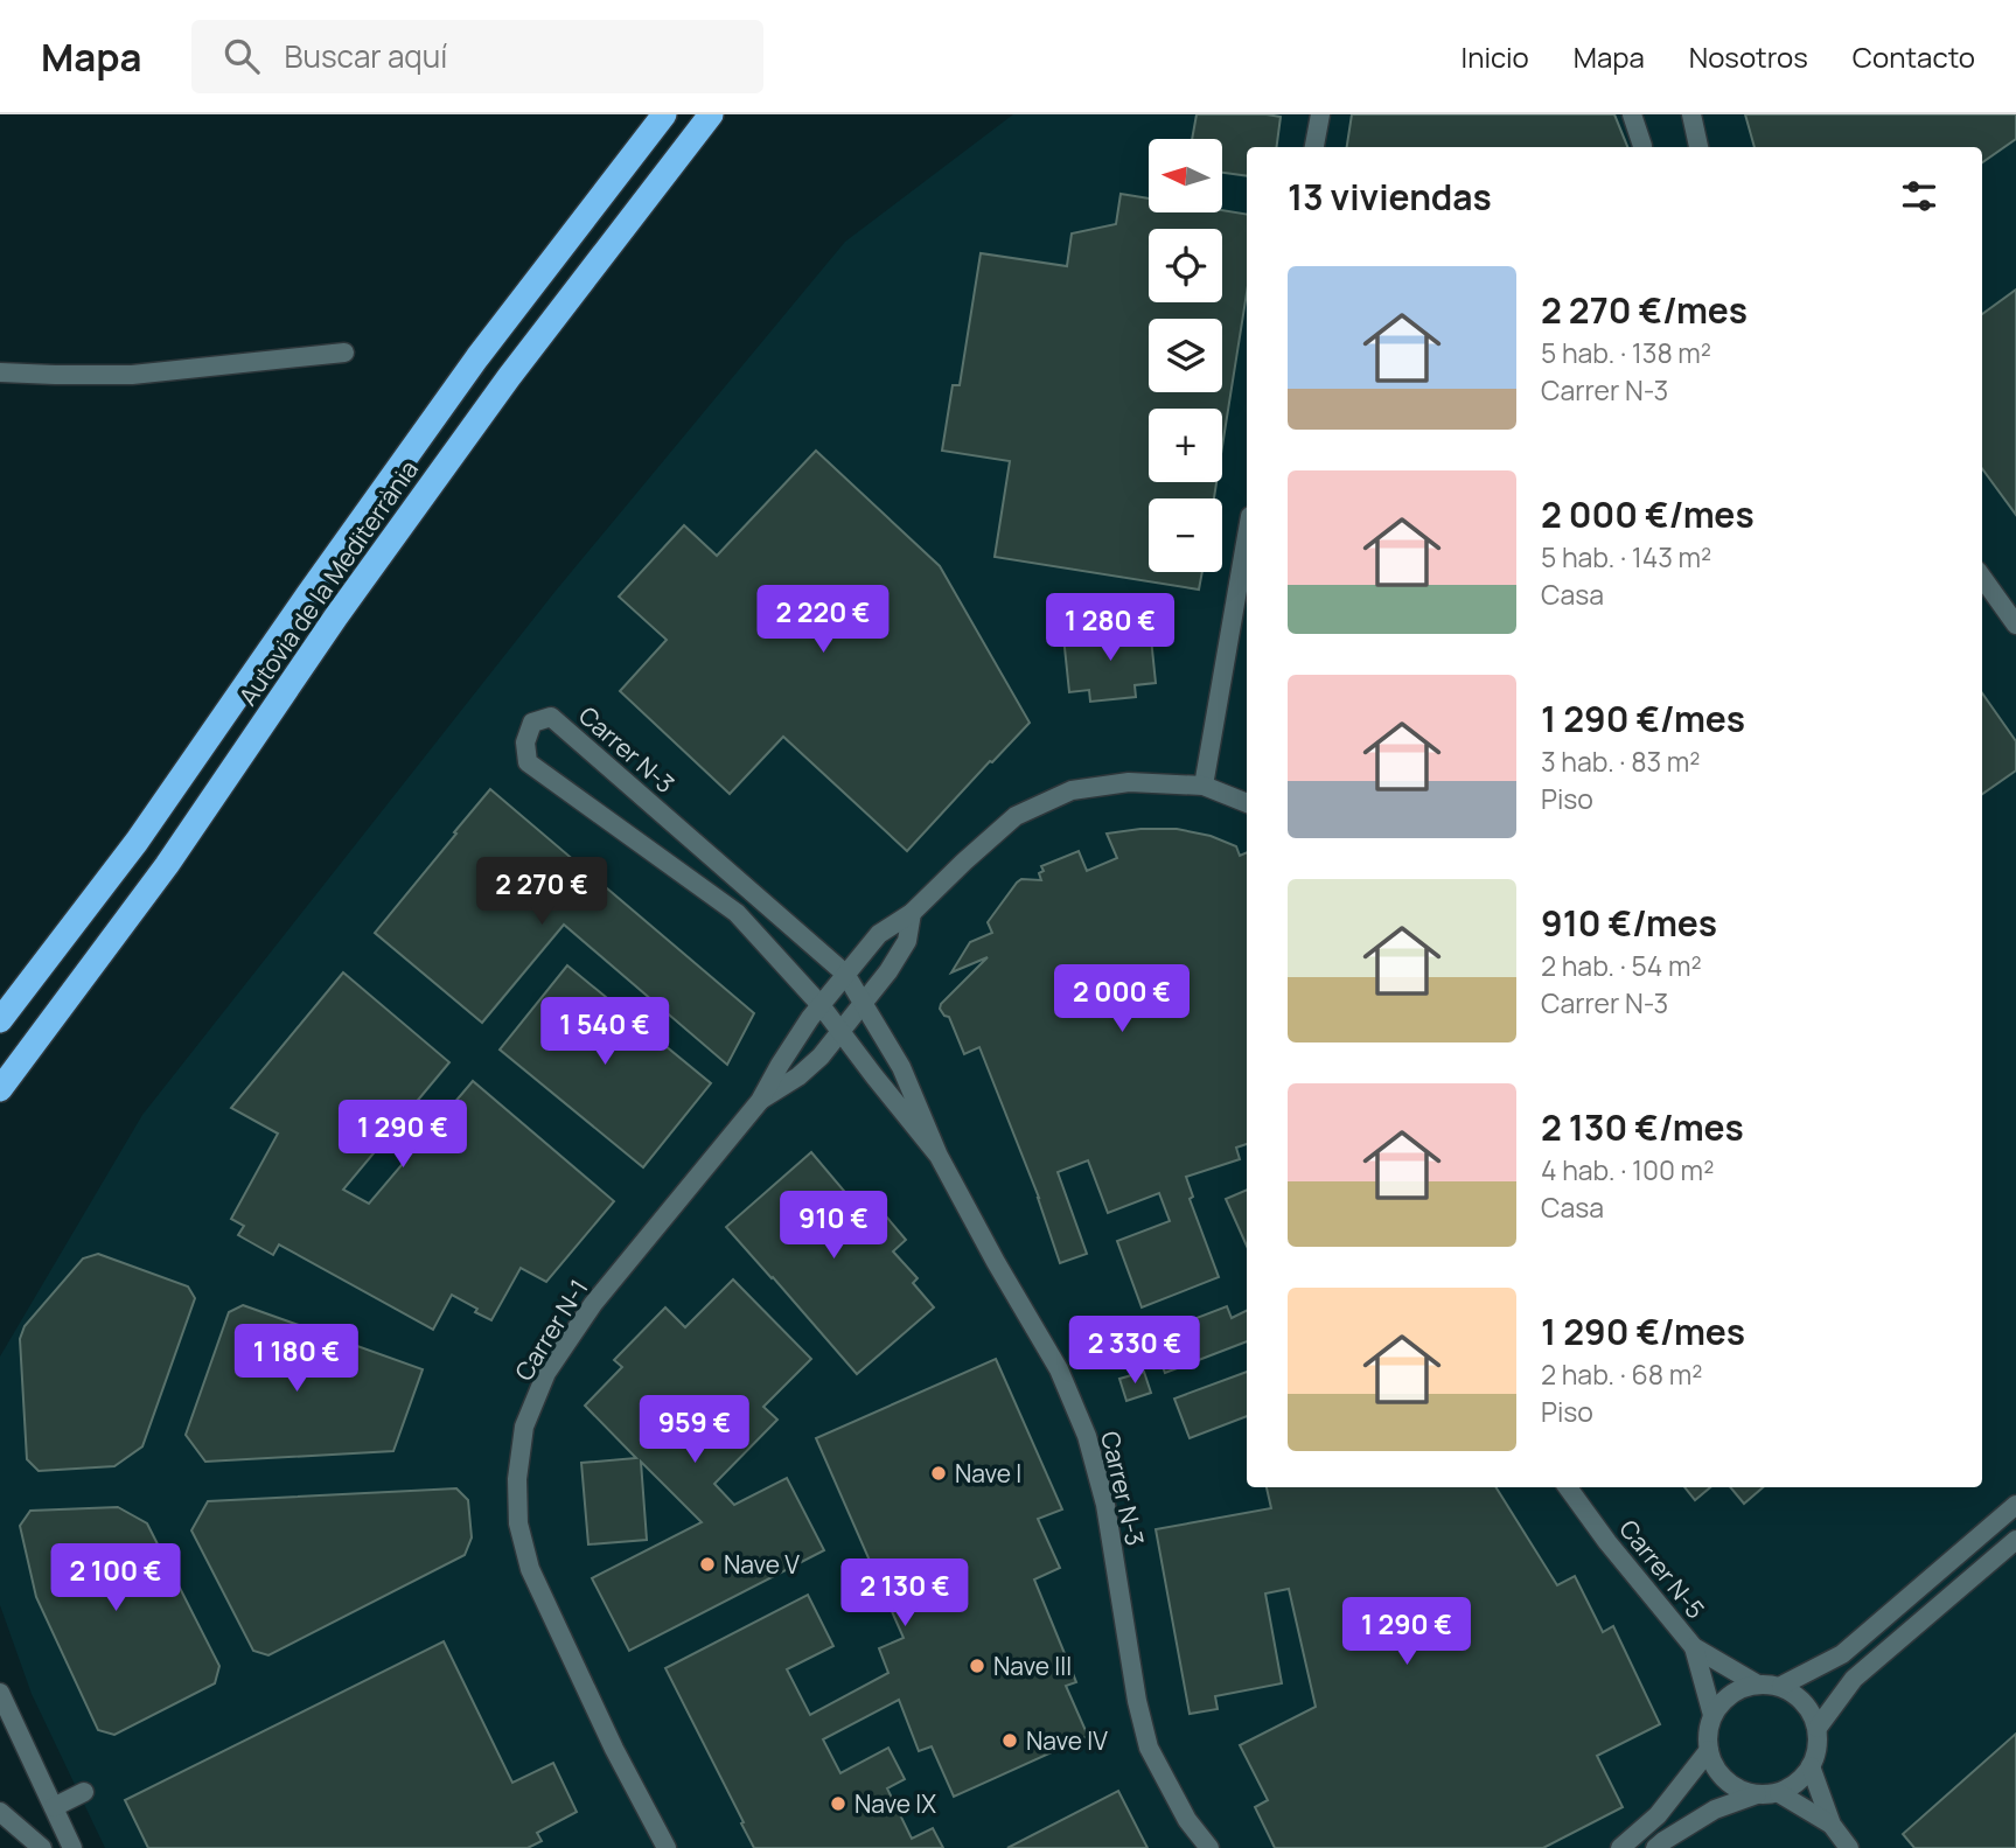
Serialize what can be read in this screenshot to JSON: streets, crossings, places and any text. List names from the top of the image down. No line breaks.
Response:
{"streets":{"highway":["Autovia de la Mediterrània"],"street":["Carrer N-3","Carrer N-1","Carrer N-5"]},"crossings":[["Carrer N-3","Carrer N-1"]],"places":["Nave I","Nave V","Nave III","Nave IV","Nave IX"],"north":"left","page":{"header":"Mapa","search":"Buscar aquí","nav":["Inicio","Mapa","Nosotros","Contacto"],"map_buttons":["+","−"],"heading":"13 viviendas","list":[{"name":"2 270 €/mes","note":"5 hab. · 138 m² · Carrer N-3"},{"name":"2 000 €/mes","note":"5 hab. · 143 m² · Casa"},{"name":"1 290 €/mes","note":"3 hab. · 83 m² · Piso"},{"name":"910 €/mes","note":"2 hab. · 54 m² · Carrer N-3"},{"name":"2 130 €/mes","note":"4 hab. · 100 m² · Casa"},{"name":"1 290 €/mes","note":"2 hab. · 68 m² · Piso"}],"price":["2 220 €","1 280 €","2 270 €","2 000 €","1 540 €","1 290 €","910 €","2 330 €","1 180 €","959 €","2 100 €","2 130 €","1 290 €"]}}
